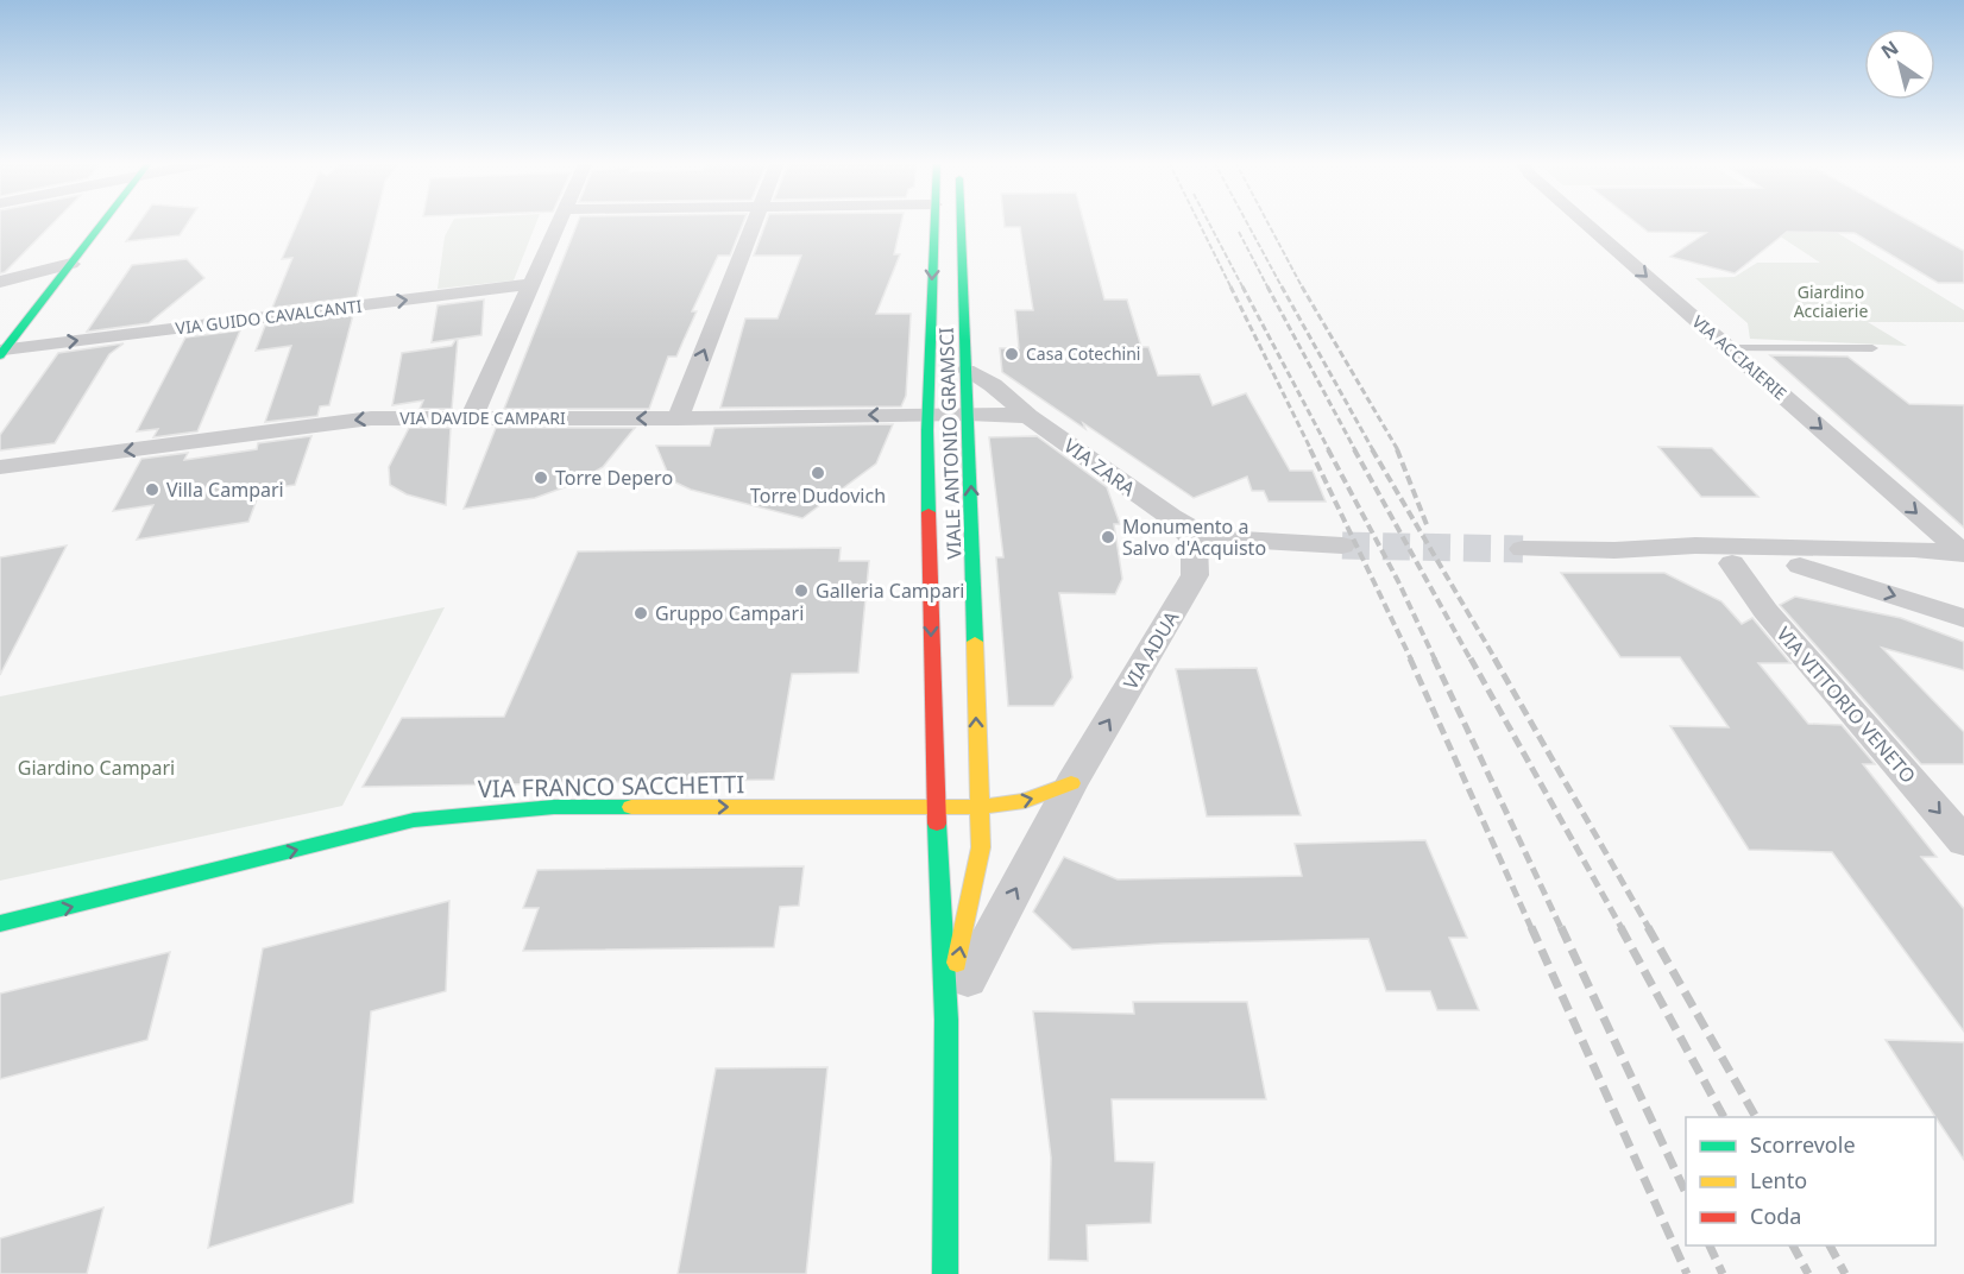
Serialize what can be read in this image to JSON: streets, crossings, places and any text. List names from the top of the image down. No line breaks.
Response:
{"streets":{"main road":["VIALE ANTONIO GRAMSCI","VIA FRANCO SACCHETTI"],"street":["VIA GUIDO CAVALCANTI","VIA ACCIAIERIE","VIA DAVIDE CAMPARI","VIA ZARA","VIA ADUA","VIA VITTORIO VENETO"]},"crossings":[["VIA DAVIDE CAMPARI","VIALE ANTONIO GRAMSCI"],["VIALE ANTONIO GRAMSCI","VIA ZARA"],["VIALE ANTONIO GRAMSCI","VIA ADUA"],["VIALE ANTONIO GRAMSCI","VIA FRANCO SACCHETTI"]],"one_way":["VIA GUIDO CAVALCANTI","VIA ACCIAIERIE","VIA DAVIDE CAMPARI","VIA ADUA","VIA VITTORIO VENETO","VIA FRANCO SACCHETTI"],"parks":["Giardino Acciaierie","Giardino Campari"],"places":["Casa Cotechini","Torre Dudovich","Torre Depero","Villa Campari","Monumento a Salvo d'Acquisto","Galleria Campari","Gruppo Campari"],"legend":["Scorrevole","Lento","Coda"],"north":"top left"}
